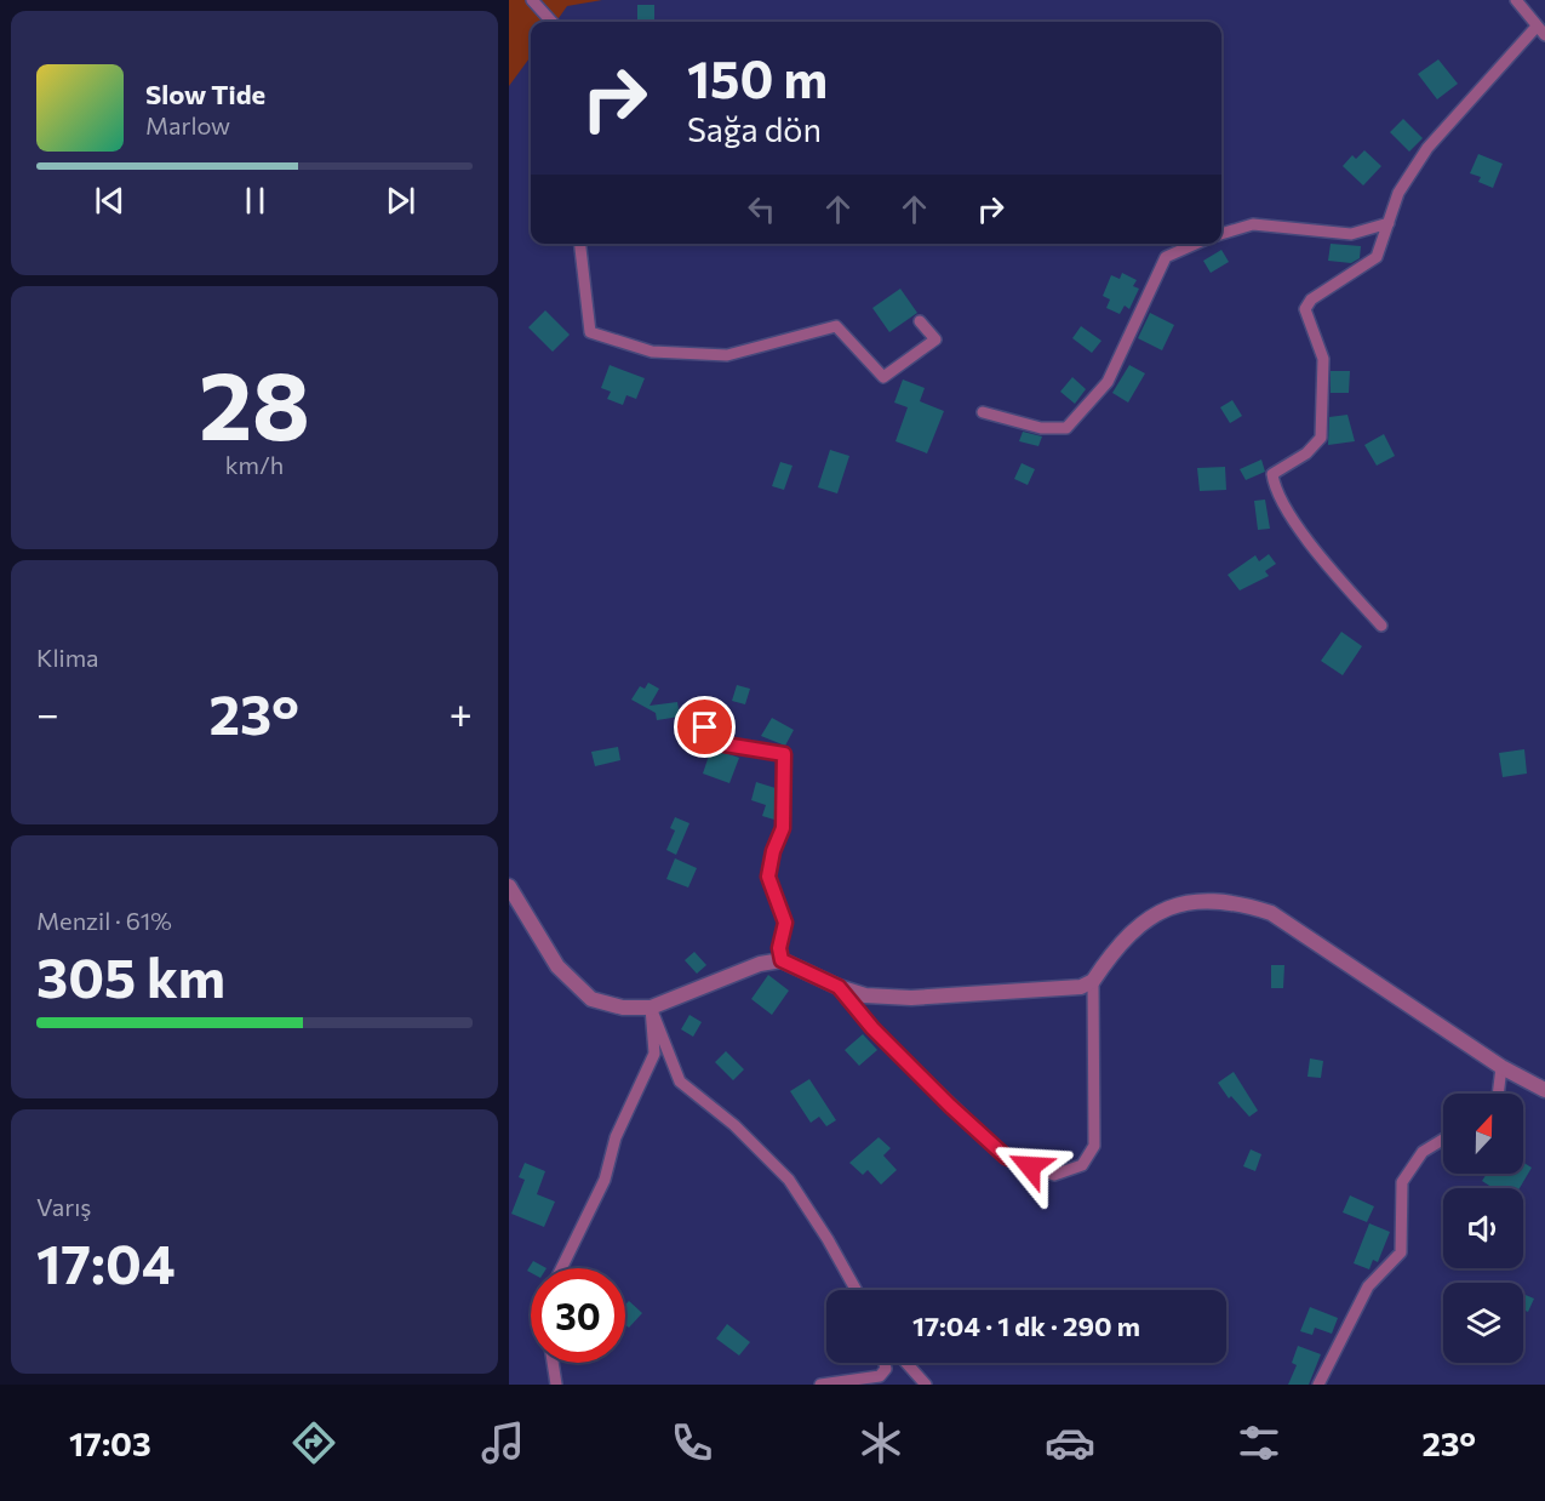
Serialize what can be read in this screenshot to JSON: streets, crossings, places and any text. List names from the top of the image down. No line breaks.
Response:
{"north":"top","page":{"turn":["150 m","Sağa dön"],"song":["Slow Tide","Marlow"],"tile":[["28","km/h"],"Klima",["Menzil · 61%","305 km"],["Varış","17:04"]],"heat":["−","23°","+"],"limit":"30","trip":"17:04 · 1 dk · 290 m","tabs":["17:03","23°"]}}
